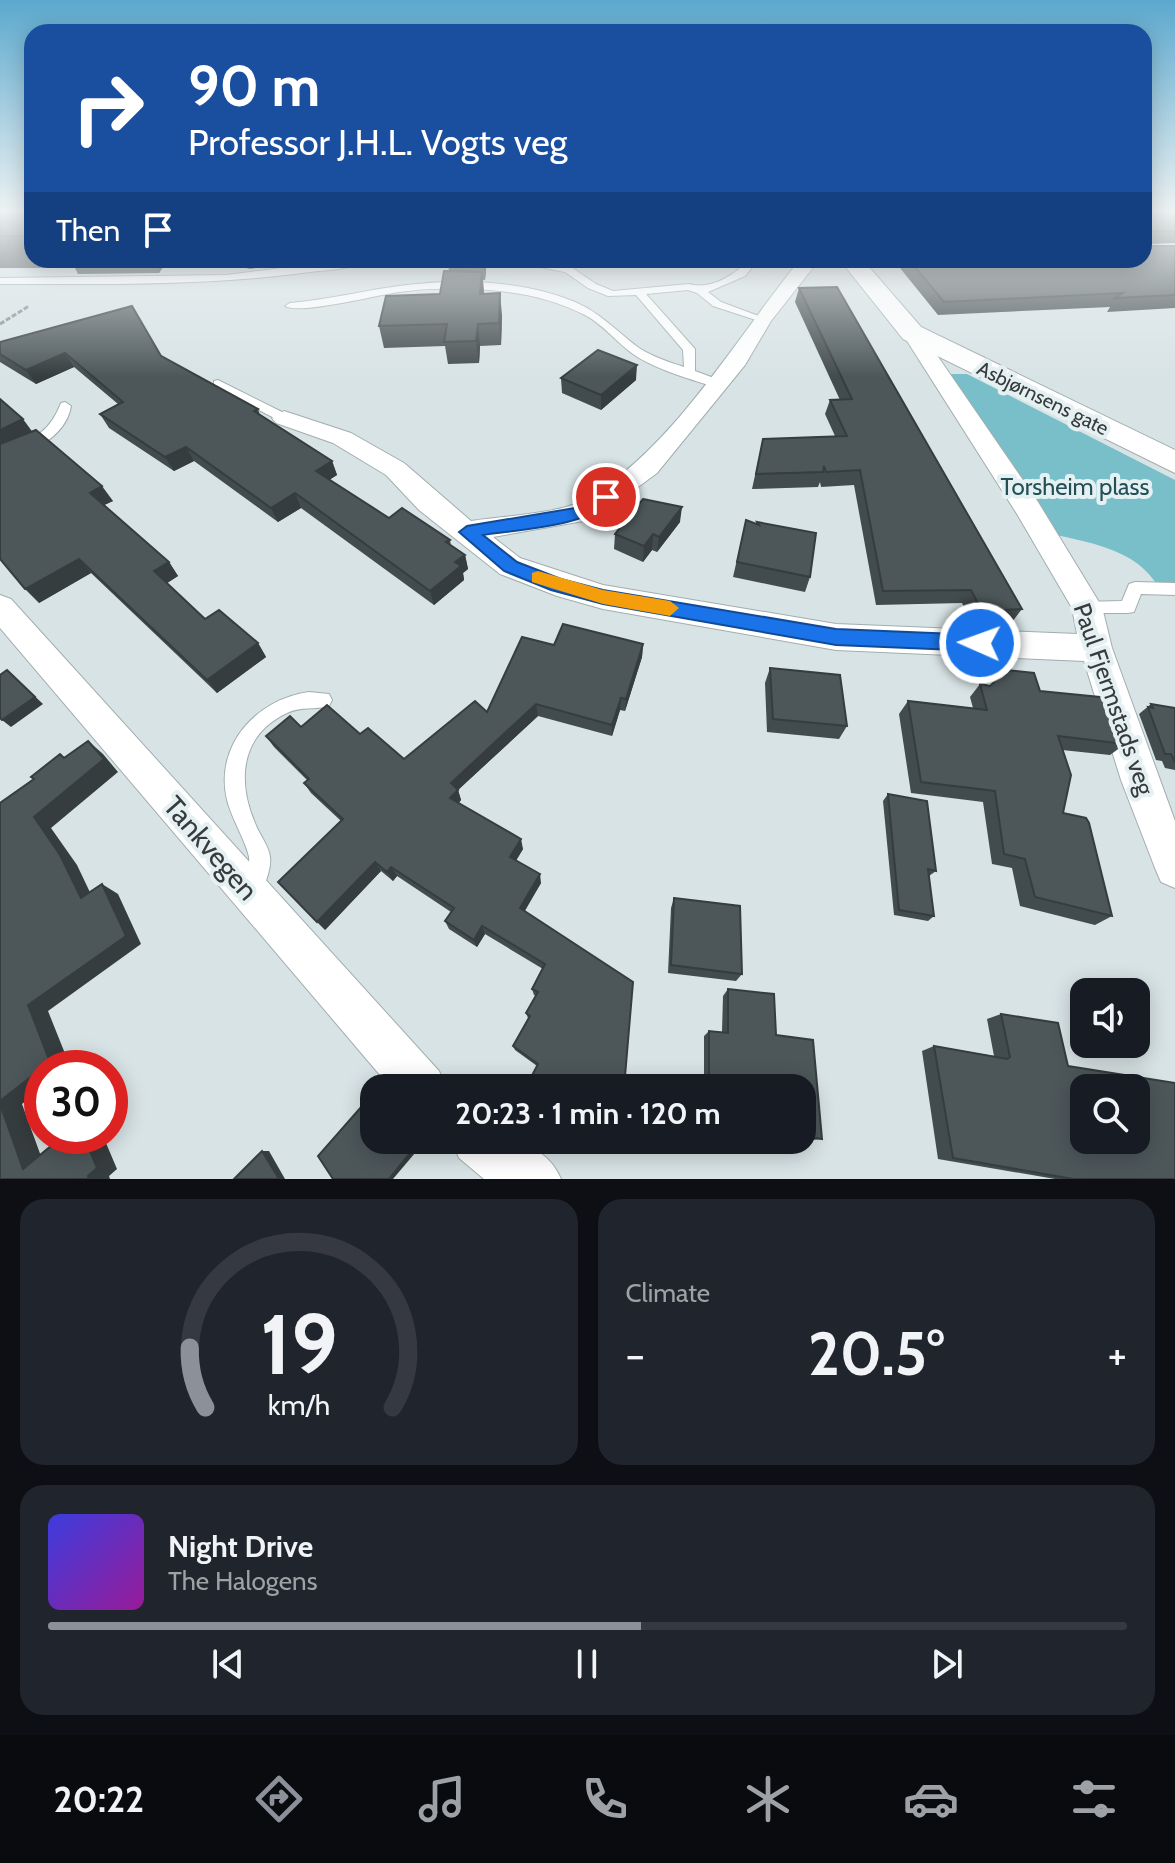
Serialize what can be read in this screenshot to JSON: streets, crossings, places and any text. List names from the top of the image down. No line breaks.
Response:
{"streets":{"street":["Asbjørnsens gate","Paul Fjermstads veg","Tankvegen"]},"crossings":[["Asbjørnsens gate","Paul Fjermstads veg"]],"parks":["Torsheim plass"],"page":{"turn":["90 m","Professor J.H.L. Vogts veg"],"then":"Then","limit":"30","trip":"20:23 · 1 min · 120 m","tile":"Climate","heat":["−","20.5°","+"],"song":["Night Drive","The Halogens"],"tabs":"20:22","gauge":["19","km/h"]}}
